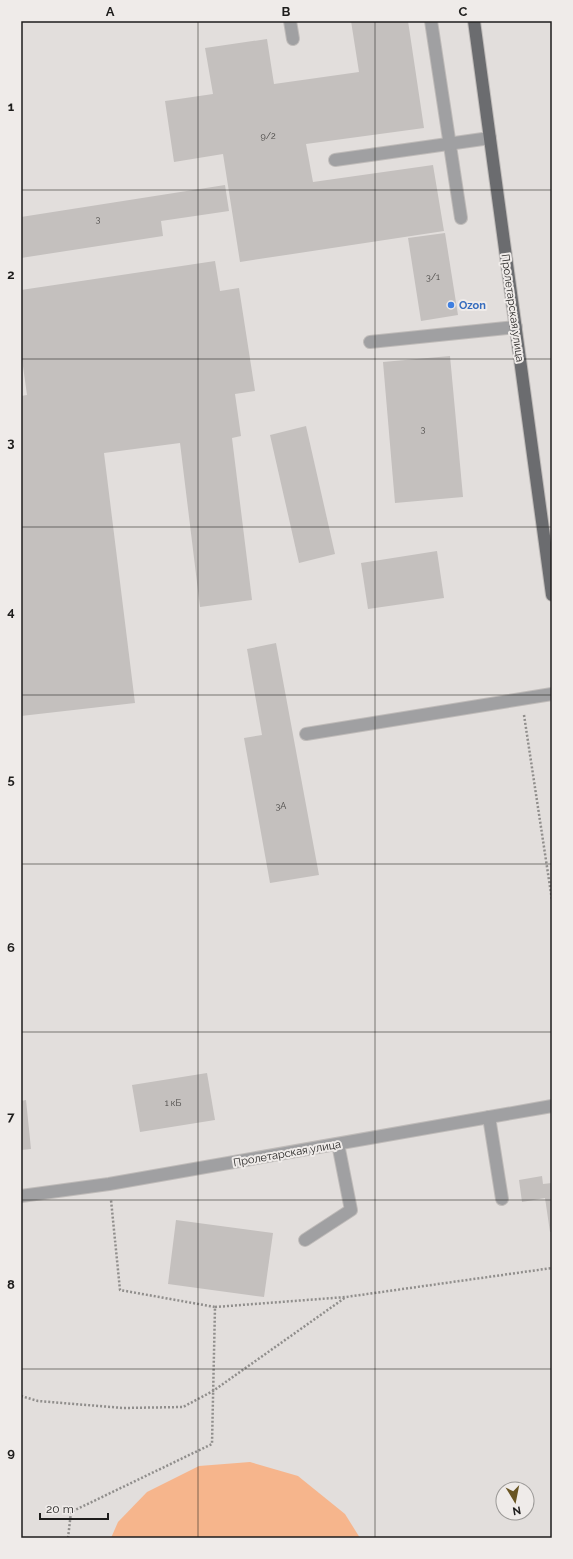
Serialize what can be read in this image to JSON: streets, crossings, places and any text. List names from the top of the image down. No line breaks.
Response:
{"streets":{"main road":["Пролетарская улица"]},"places":["Ozon"],"house_numbers":["9/2","3","3/1","3","3А","1 кБ"],"scale_bar":"20 m","north":"bottom","grid":{"columns":["A","B","C"],"rows":["1","2","3","4","5","6","7","8","9"]}}
